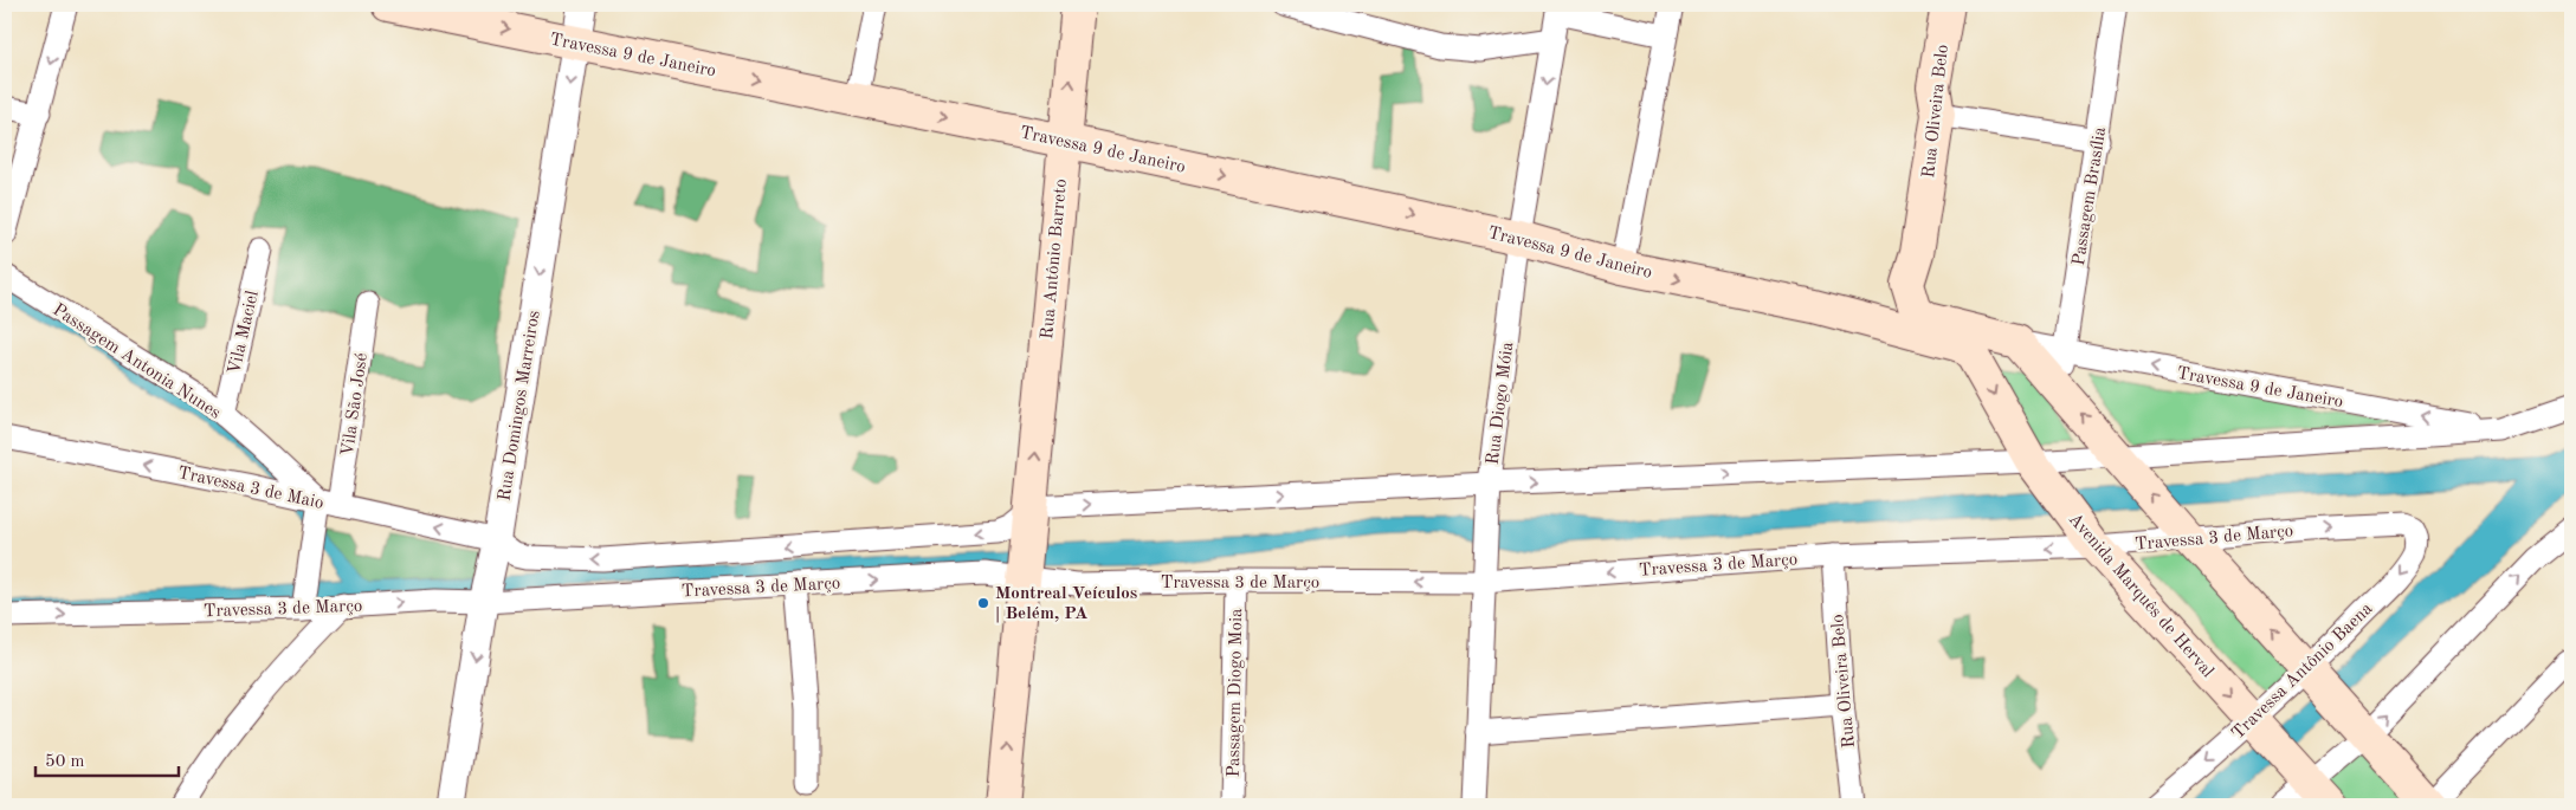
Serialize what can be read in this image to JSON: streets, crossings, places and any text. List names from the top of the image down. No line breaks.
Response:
{"streets":{"main road":["Travessa 9 de Janeiro","Rua Oliveira Belo","Rua Antônio Barreto","Avenida Marquês de Herval"],"street":["Passagem Brasília","Vila Maciel","Passagem Antonia Nunes","Rua Diogo Móia","Vila São José","Rua Domingos Marreiros","Travessa 3 de Maio","Travessa 3 de Março","Travessa Antônio Baena","Passagem Diogo Moia"]},"crossings":[["Travessa 9 de Janeiro","Rua Oliveira Belo"],["Travessa 9 de Janeiro","Passagem Brasília"],["Travessa 9 de Janeiro","Rua Antônio Barreto"],["Travessa 9 de Janeiro","Rua Diogo Móia"],["Travessa 9 de Janeiro","Rua Domingos Marreiros"],["Travessa 9 de Janeiro","Avenida Marquês de Herval"],["Rua Oliveira Belo","Travessa 3 de Março"],["Rua Oliveira Belo","Avenida Marquês de Herval"],["Rua Antônio Barreto","Travessa 3 de Março"],["Vila Maciel","Passagem Antonia Nunes"],["Passagem Antonia Nunes","Vila São José"],["Passagem Antonia Nunes","Travessa 3 de Maio"],["Rua Diogo Móia","Travessa 3 de Março"],["Vila São José","Travessa 3 de Maio"],["Vila São José","Travessa 3 de Março"],["Rua Domingos Marreiros","Travessa 3 de Maio"],["Rua Domingos Marreiros","Travessa 3 de Março"],["Travessa 3 de Maio","Travessa 3 de Março"],["Travessa 3 de Março","Avenida Marquês de Herval"],["Travessa 3 de Março","Travessa Antônio Baena"],["Travessa 3 de Março","Passagem Diogo Moia"],["Avenida Marquês de Herval","Travessa Antônio Baena"]],"one_way":["Rua Antônio Barreto","Rua Domingos Marreiros","Travessa 3 de Maio"],"places":["Montreal Veículos | Belém, PA"],"scale_bar":"50 m"}
